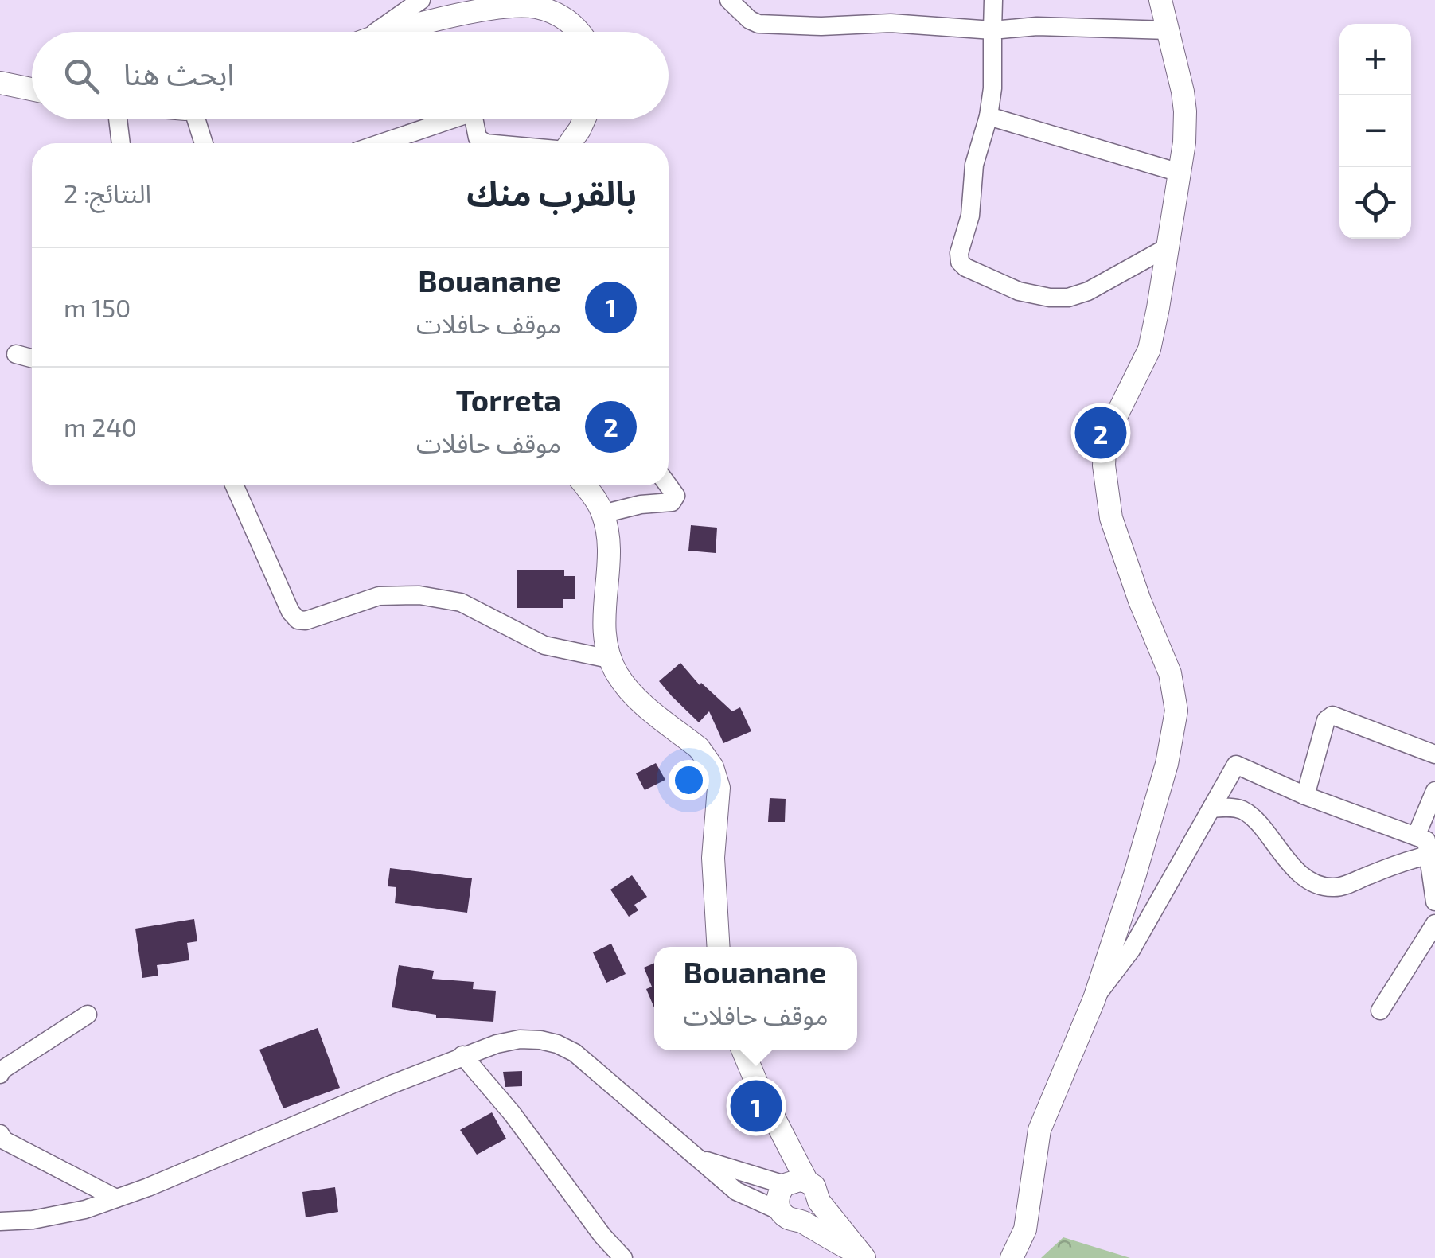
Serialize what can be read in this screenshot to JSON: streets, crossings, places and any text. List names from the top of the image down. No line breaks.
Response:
{"page":{"map_buttons":["+","−"],"search":"ابحث هنا","heading":["بالقرب منك","النتائج: 2"],"list":[{"mark":"1","name":"Bouanane","note":"موقف حافلات","value":"150 m"},{"mark":"2","name":"Torreta","note":"موقف حافلات","value":"240 m"}],"pins":["2","1"],"popup":["Bouanane","موقف حافلات"]}}
